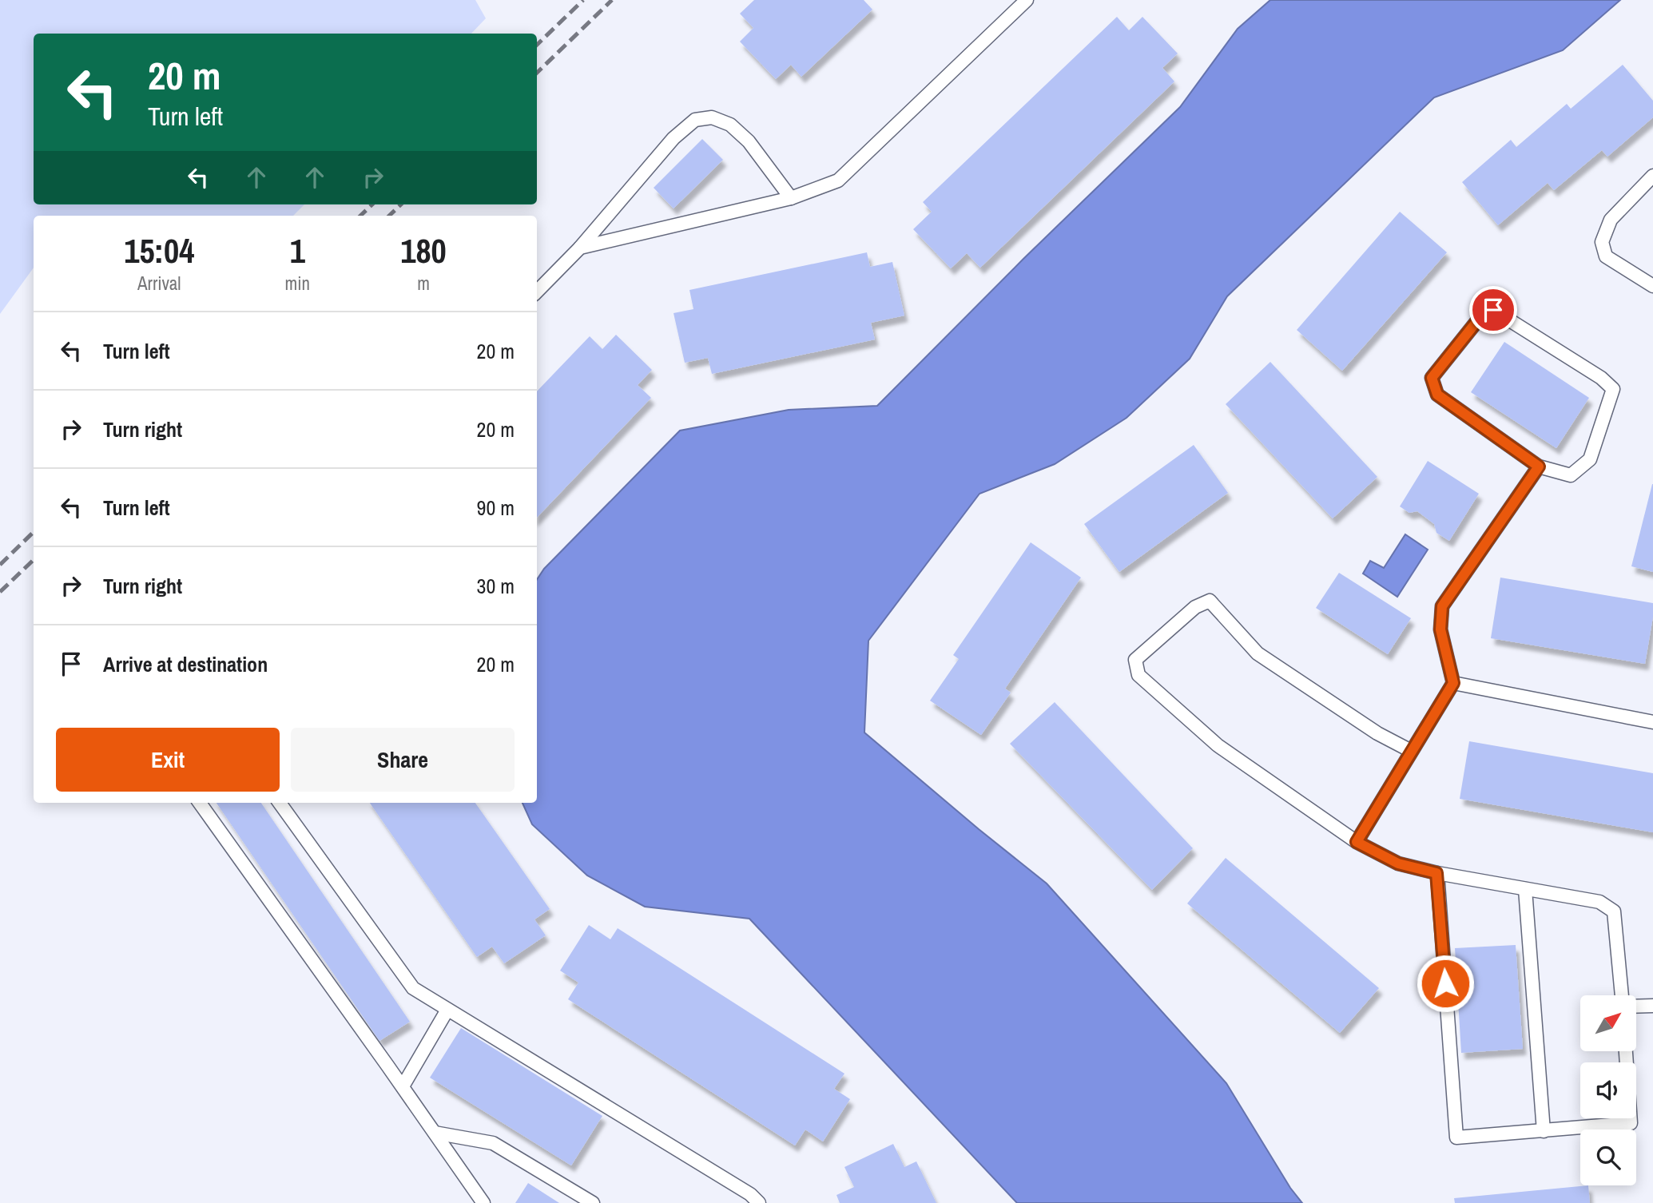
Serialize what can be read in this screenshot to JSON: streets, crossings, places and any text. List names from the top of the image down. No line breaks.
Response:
{"north":"top right","page":{"turn":["20 m","Turn left"],"eta":["15:04","Arrival","1","min","180","m"],"list":[{"name":"Turn left","value":"20 m"},{"name":"Turn right","value":"20 m"},{"name":"Turn left","value":"90 m"},{"name":"Turn right","value":"30 m"},{"name":"Arrive at destination","value":"20 m"}],"buttons":["Exit","Share"]}}
